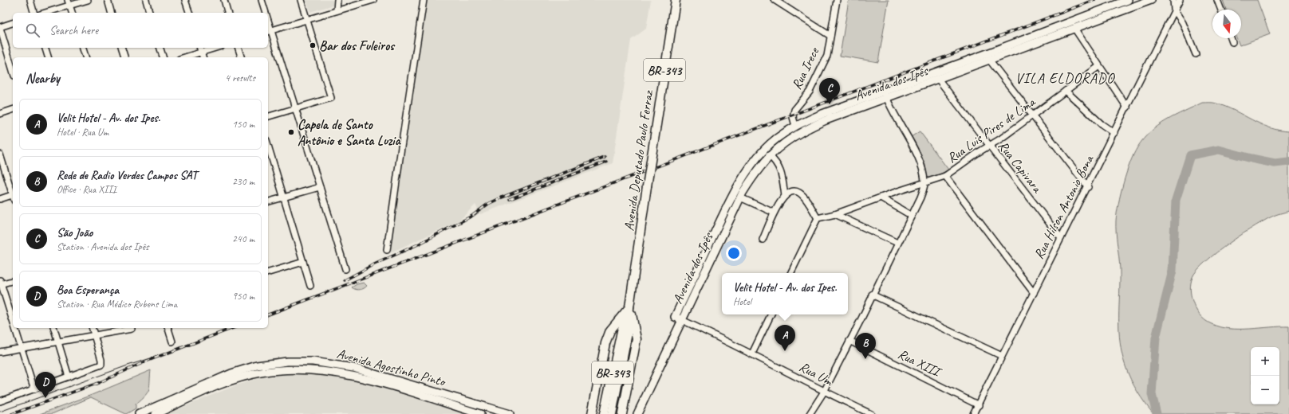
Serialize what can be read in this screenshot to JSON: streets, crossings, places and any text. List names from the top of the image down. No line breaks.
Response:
{"streets":{"highway":["BR-343","Avenida Deputado Paulo Ferraz"],"main road":["Avenida dos Ipês","Avenida Agostinho Pinto"],"street":["Rua Irece","Rua Luis Pires de Lima","Rua Capivara","Rua Hilson Antonio Bona","Rua XIII","Rua Um"]},"crossings":[["Rua Irece","Avenida dos Ipês"],["Avenida dos Ipês","Rua Capivara"],["Avenida dos Ipês","Rua Um"],["Rua Luis Pires de Lima","Rua Capivara"],["Rua Capivara","Rua Hilson Antonio Bona"],["Rua Hilson Antonio Bona","Rua XIII"]],"districts":["VILA ELDORADO"],"places":["Bar dos Fuleiros","Capela de Santo Antônio e Santa Luzia"],"north":"bottom","page":{"search":"Search here","heading":["Nearby","4 results"],"pins":["C","A","B","D"],"list":[{"mark":"A","name":"Velit Hotel - Av. dos Ipes.","note":"Hotel · Rua Um","value":"150 m"},{"mark":"B","name":"Rede de Radio Verdes Campos SAT","note":"Office · Rua XIII","value":"230 m"},{"mark":"C","name":"São João","note":"Station · Avenida dos Ipês","value":"240 m"},{"mark":"D","name":"Boa Esperança","note":"Station · Rua Médico Rubens Lima","value":"950 m"}],"popup":["Velit Hotel - Av. dos Ipes.","Hotel"],"map_buttons":["+","−"]}}
